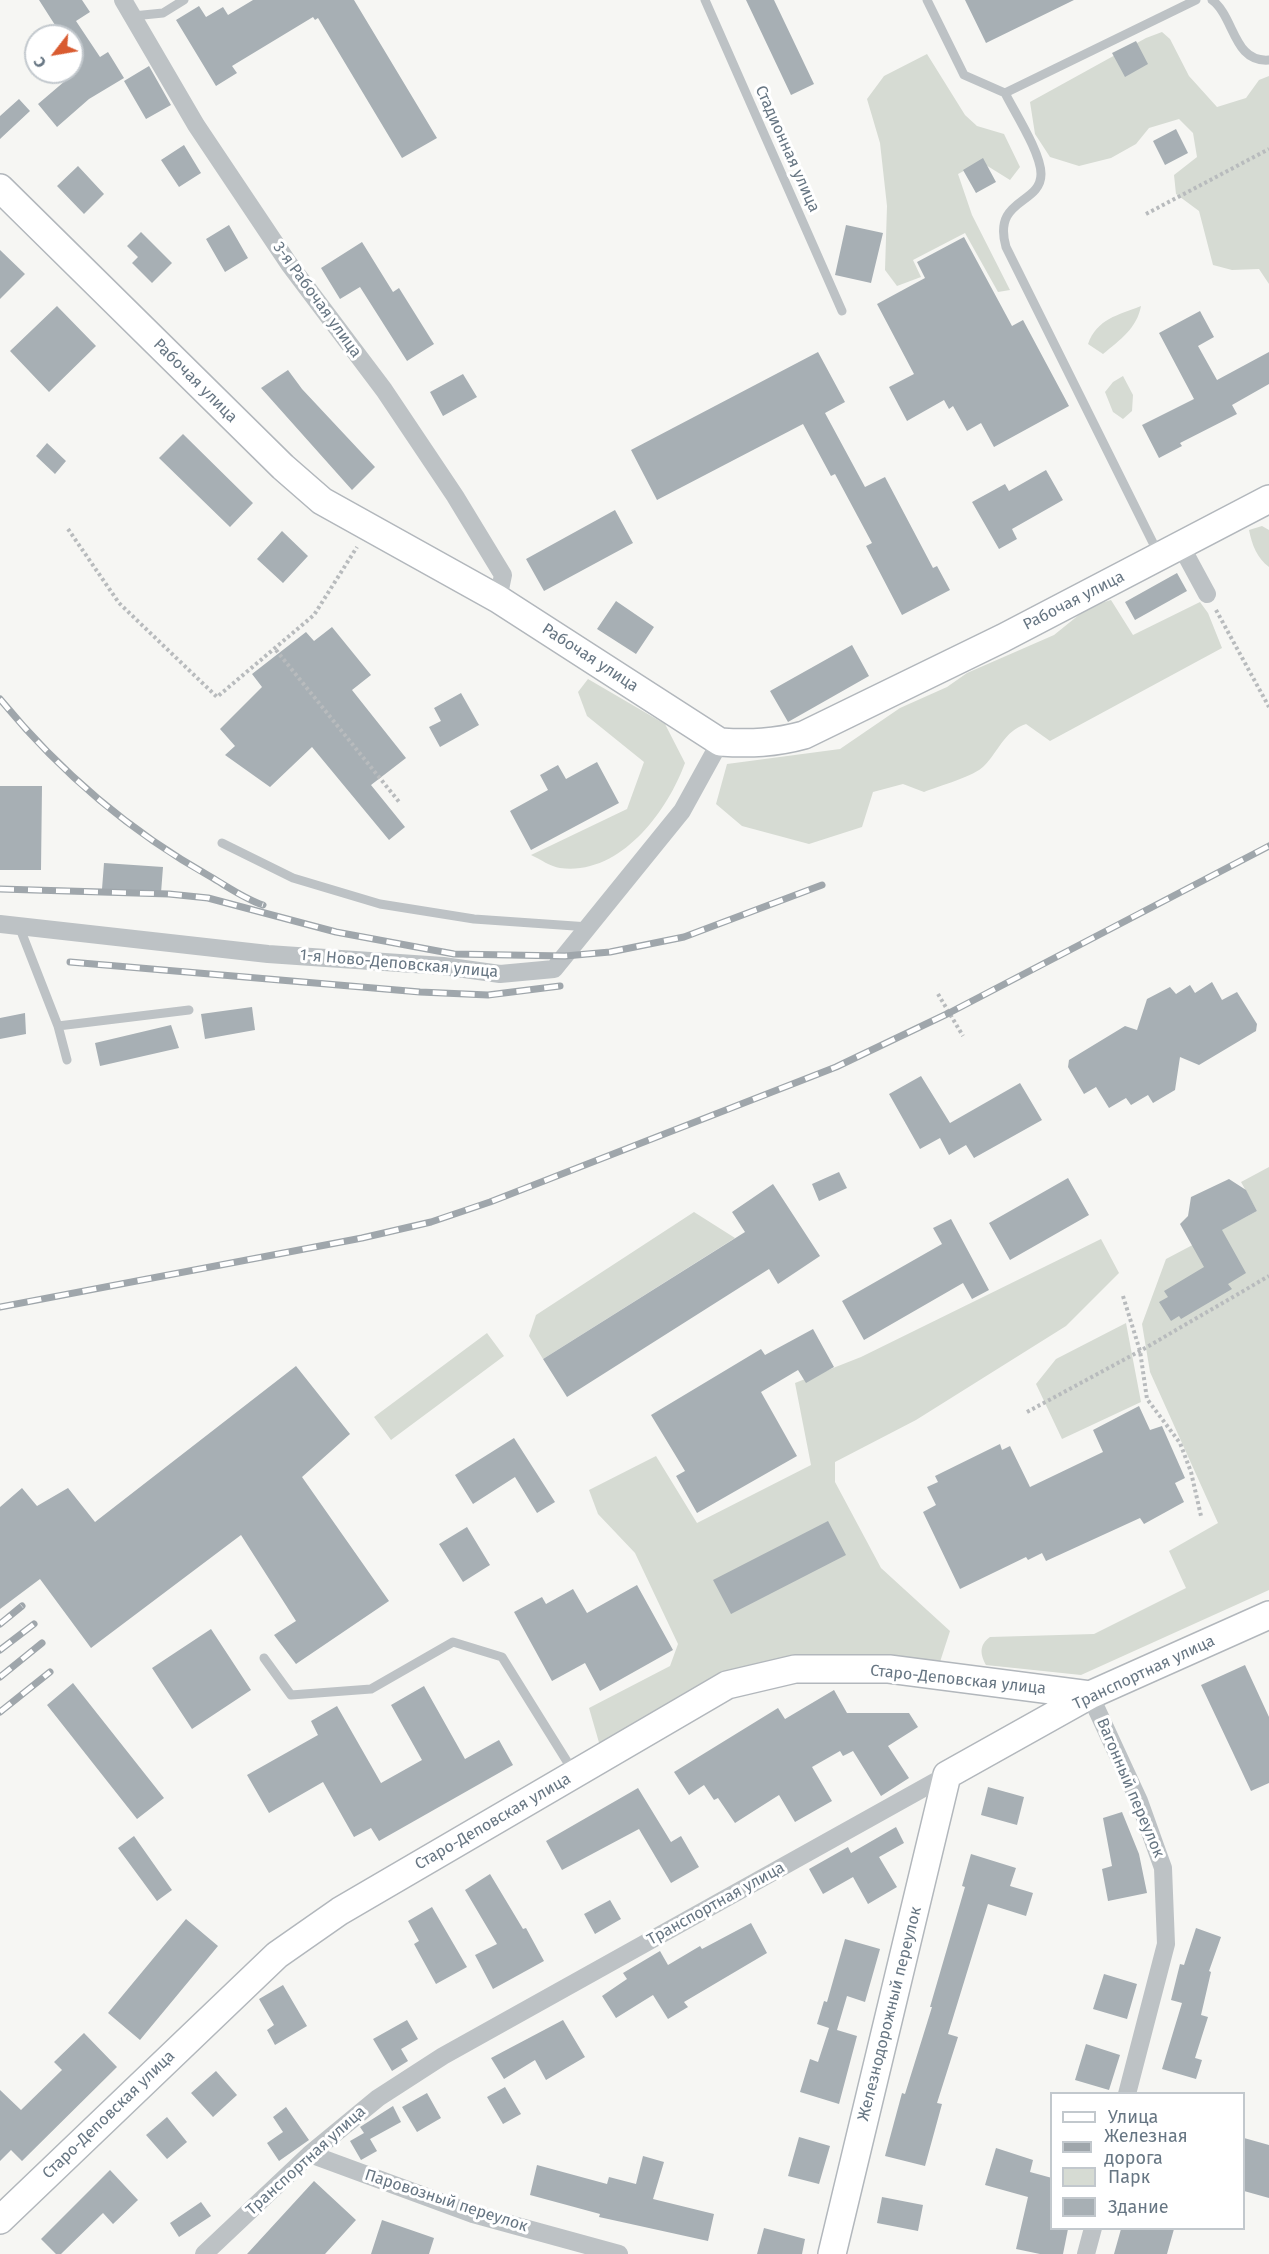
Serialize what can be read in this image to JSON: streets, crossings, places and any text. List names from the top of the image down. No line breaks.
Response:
{"streets":{"street":["3-я Рабочая улица","Рабочая улица","1-я Ново-Деповская улица","Транспортная улица","Старо-Деповская улица","Вагонный переулок","Железнодорожный переулок","Паровозный переулок"],"lane":["Стадионная улица"]},"crossings":[["3-я Рабочая улица","Рабочая улица"],["Рабочая улица","1-я Ново-Деповская улица"],["Транспортная улица","Старо-Деповская улица"],["Транспортная улица","Вагонный переулок"],["Транспортная улица","Железнодорожный переулок"],["Транспортная улица","Паровозный переулок"],["Старо-Деповская улица","Вагонный переулок"]],"legend":["Улица","Железная дорога","Парк","Здание"],"north":"bottom left"}
